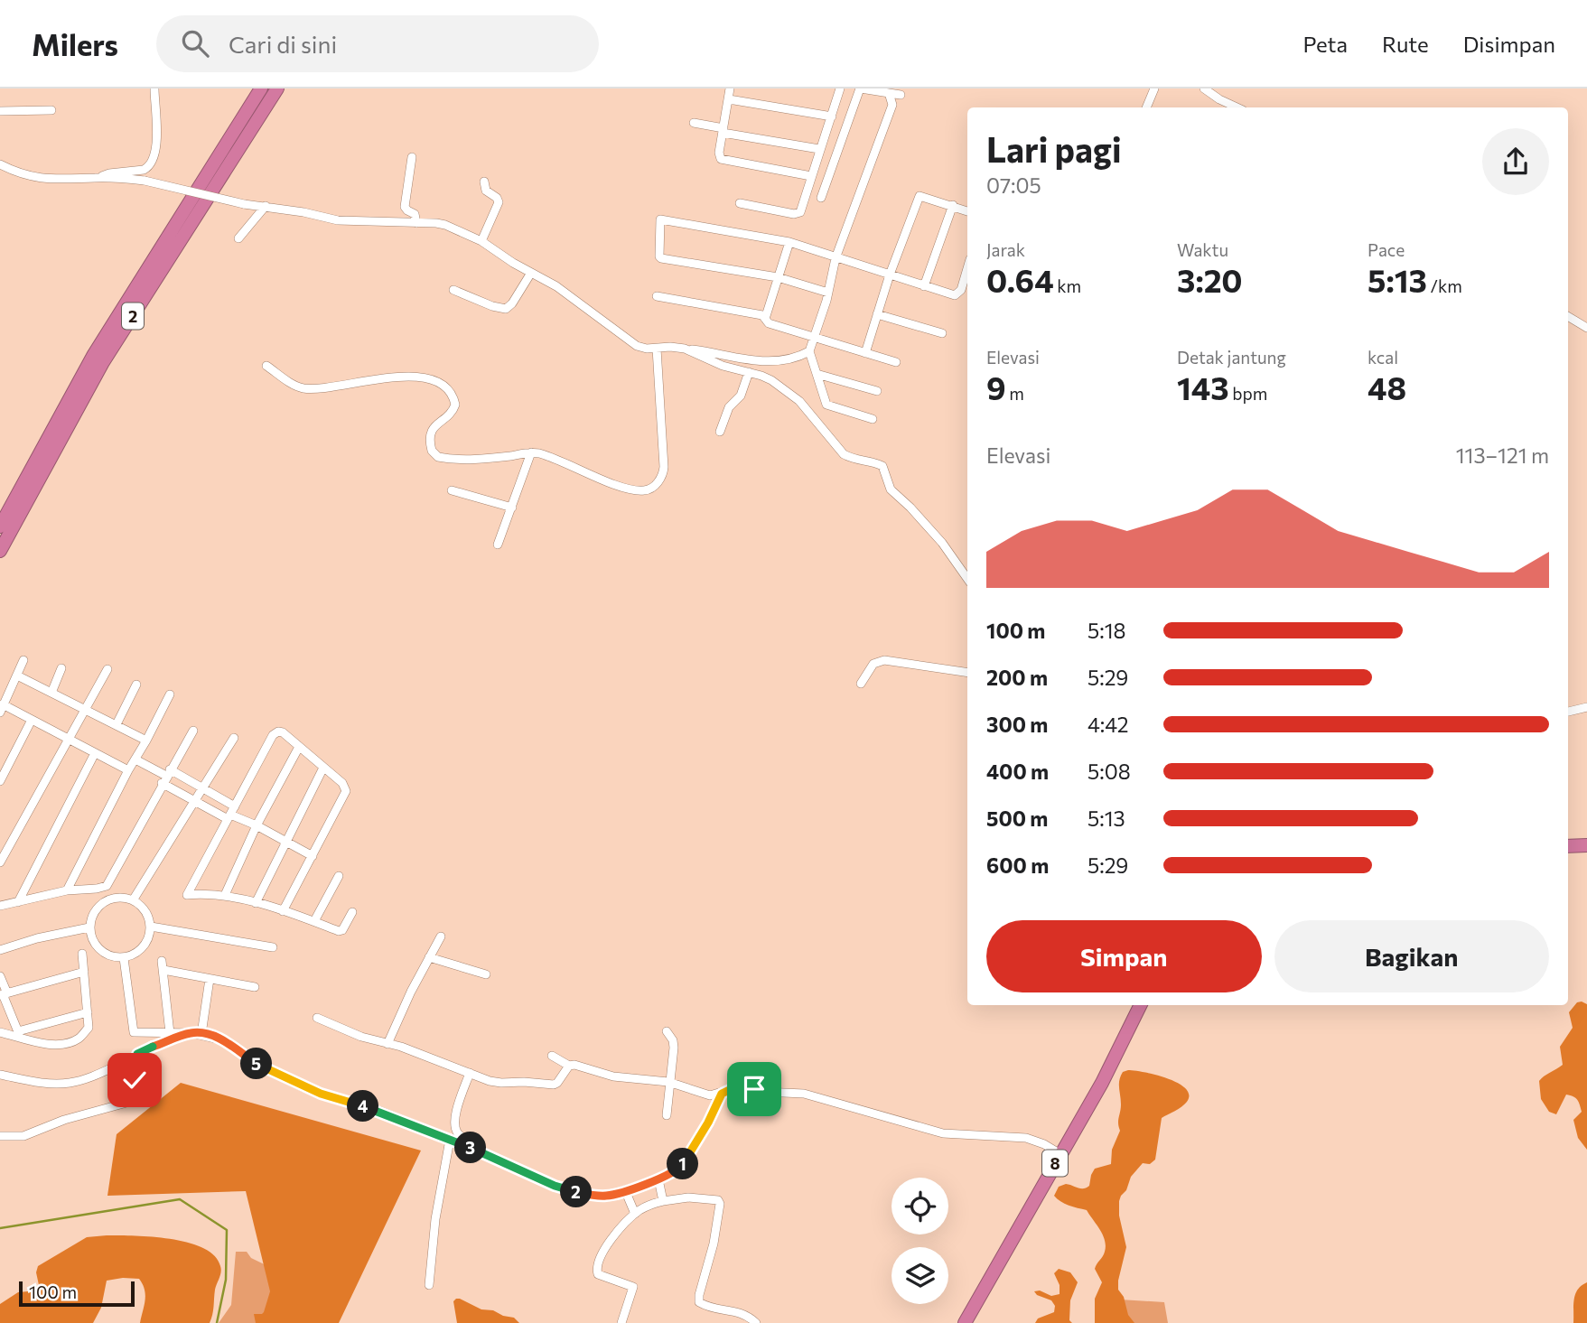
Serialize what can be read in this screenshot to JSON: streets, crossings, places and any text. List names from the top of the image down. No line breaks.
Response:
{"streets":{"highway":["2","8"]},"scale_bar":"100 m","page":{"header":"Milers","search":"Cari di sini","nav":["Peta","Rute","Disimpan"],"heading":["Lari pagi","07:05"],"stats":[["Jarak","0.64 km"],["Waktu","3:20"],["Pace","5:13 /km"],["Elevasi","9 m"],["Detak jantung","143 bpm"],["kcal","48"]],"chart":["Elevasi","113–121 m"],"list":[{"name":"100 m","note":"5:18"},{"name":"200 m","note":"5:29"},{"name":"300 m","note":"4:42"},{"name":"400 m","note":"5:08"},{"name":"500 m","note":"5:13"},{"name":"600 m","note":"5:29"}],"buttons":["Simpan","Bagikan"],"pins":["5","4","3","1","2"],"scale":"100 m"}}
